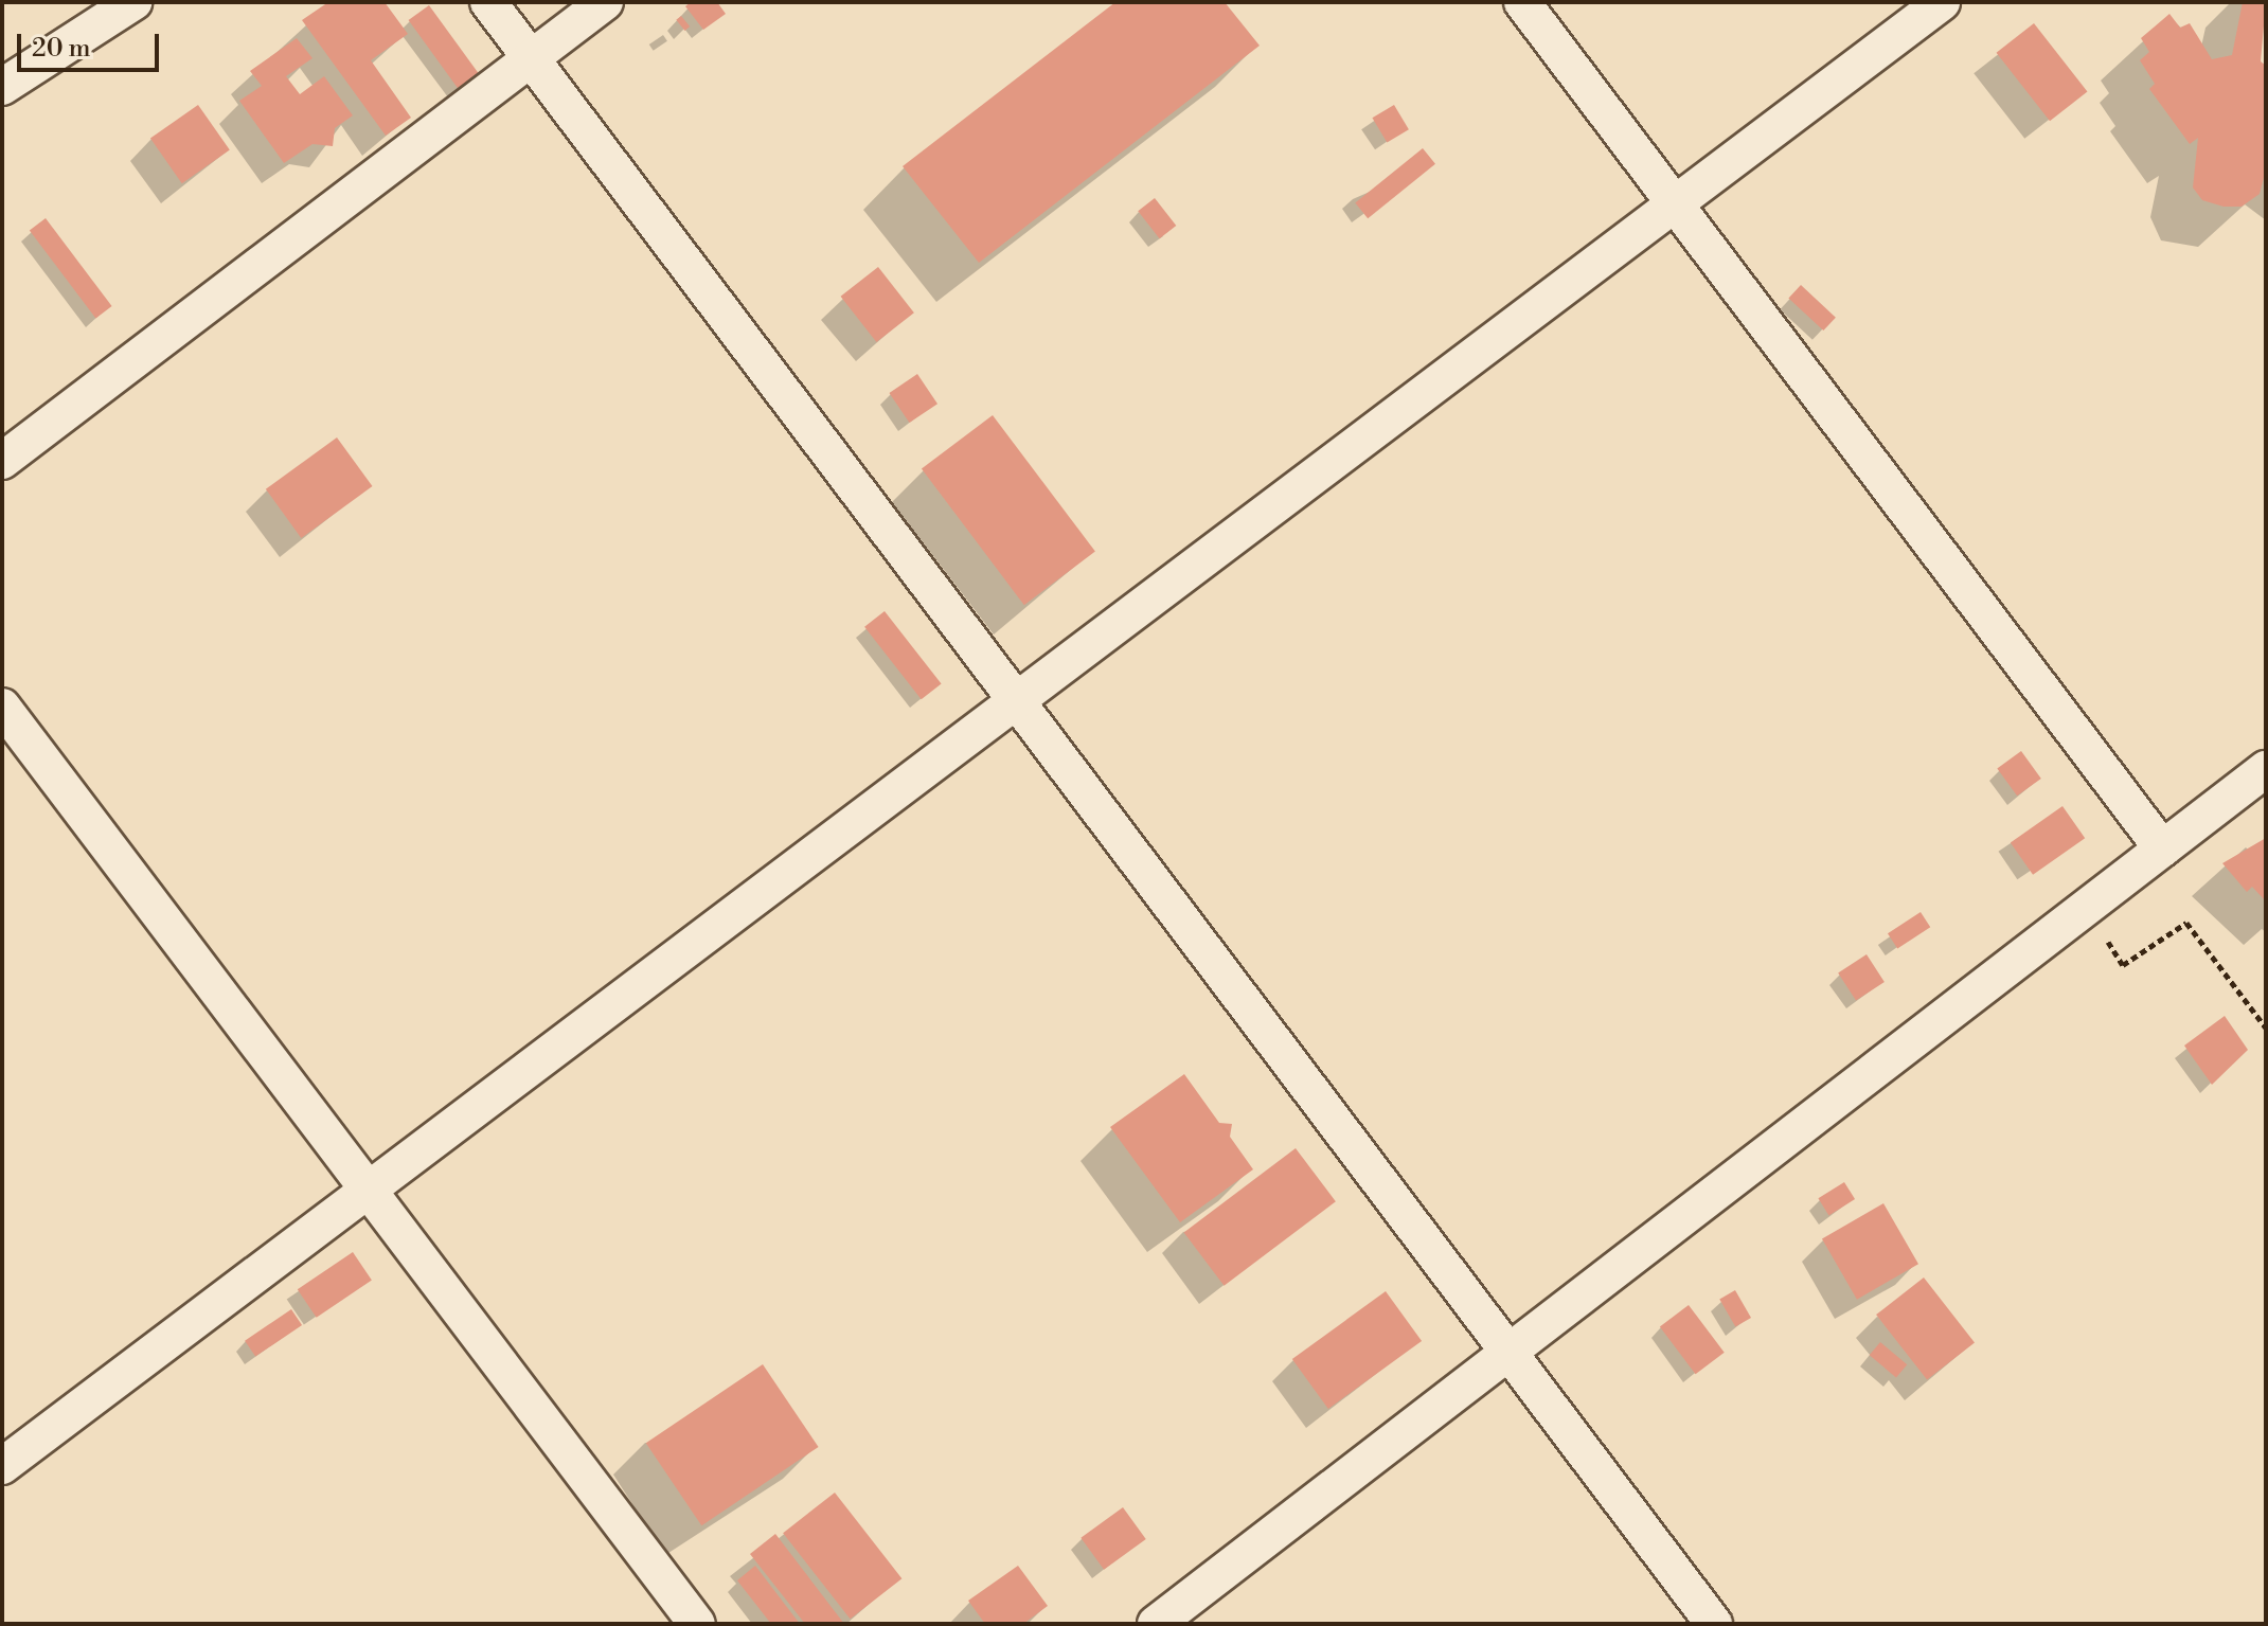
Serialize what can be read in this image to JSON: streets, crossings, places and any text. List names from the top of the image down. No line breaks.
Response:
{"scale_bar":"20 m"}
